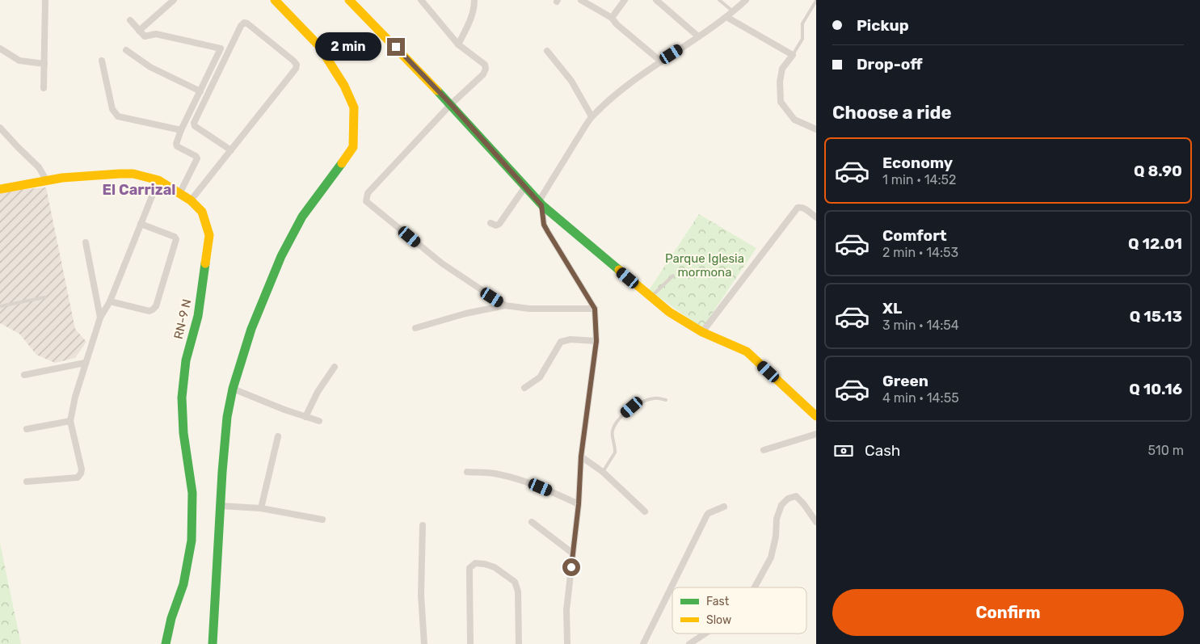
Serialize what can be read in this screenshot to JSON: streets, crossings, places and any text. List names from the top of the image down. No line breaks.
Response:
{"streets":{"street":["RN-9 N"]},"districts":["El Carrizal"],"parks":["Parque Iglesia mormona"],"legend":["Fast","Slow"],"page":{"banner":["Pickup","Drop-off"],"bubble":"2 min","heading":"Choose a ride","list":[{"name":"Economy","note":"1 min · 14:52","value":"Q 8.90"},{"name":"Comfort","note":"2 min · 14:53","value":"Q 12.01"},{"name":"XL","note":"3 min · 14:54","value":"Q 15.13"},{"name":"Green","note":"4 min · 14:55","value":"Q 10.16"}],"pay":["Cash","510 m"],"buttons":"Confirm"}}
